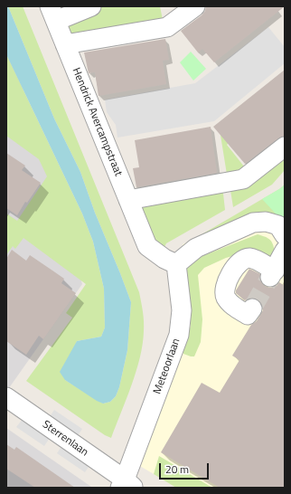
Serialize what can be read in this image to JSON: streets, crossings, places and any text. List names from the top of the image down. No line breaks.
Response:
{"streets":{"street":["Hendrick Avercampstraat","Meteoorlaan","Sterrenlaan"]},"crossings":[["Hendrick Avercampstraat","Meteoorlaan"],["Meteoorlaan","Sterrenlaan"]],"scale_bar":"20 m"}
